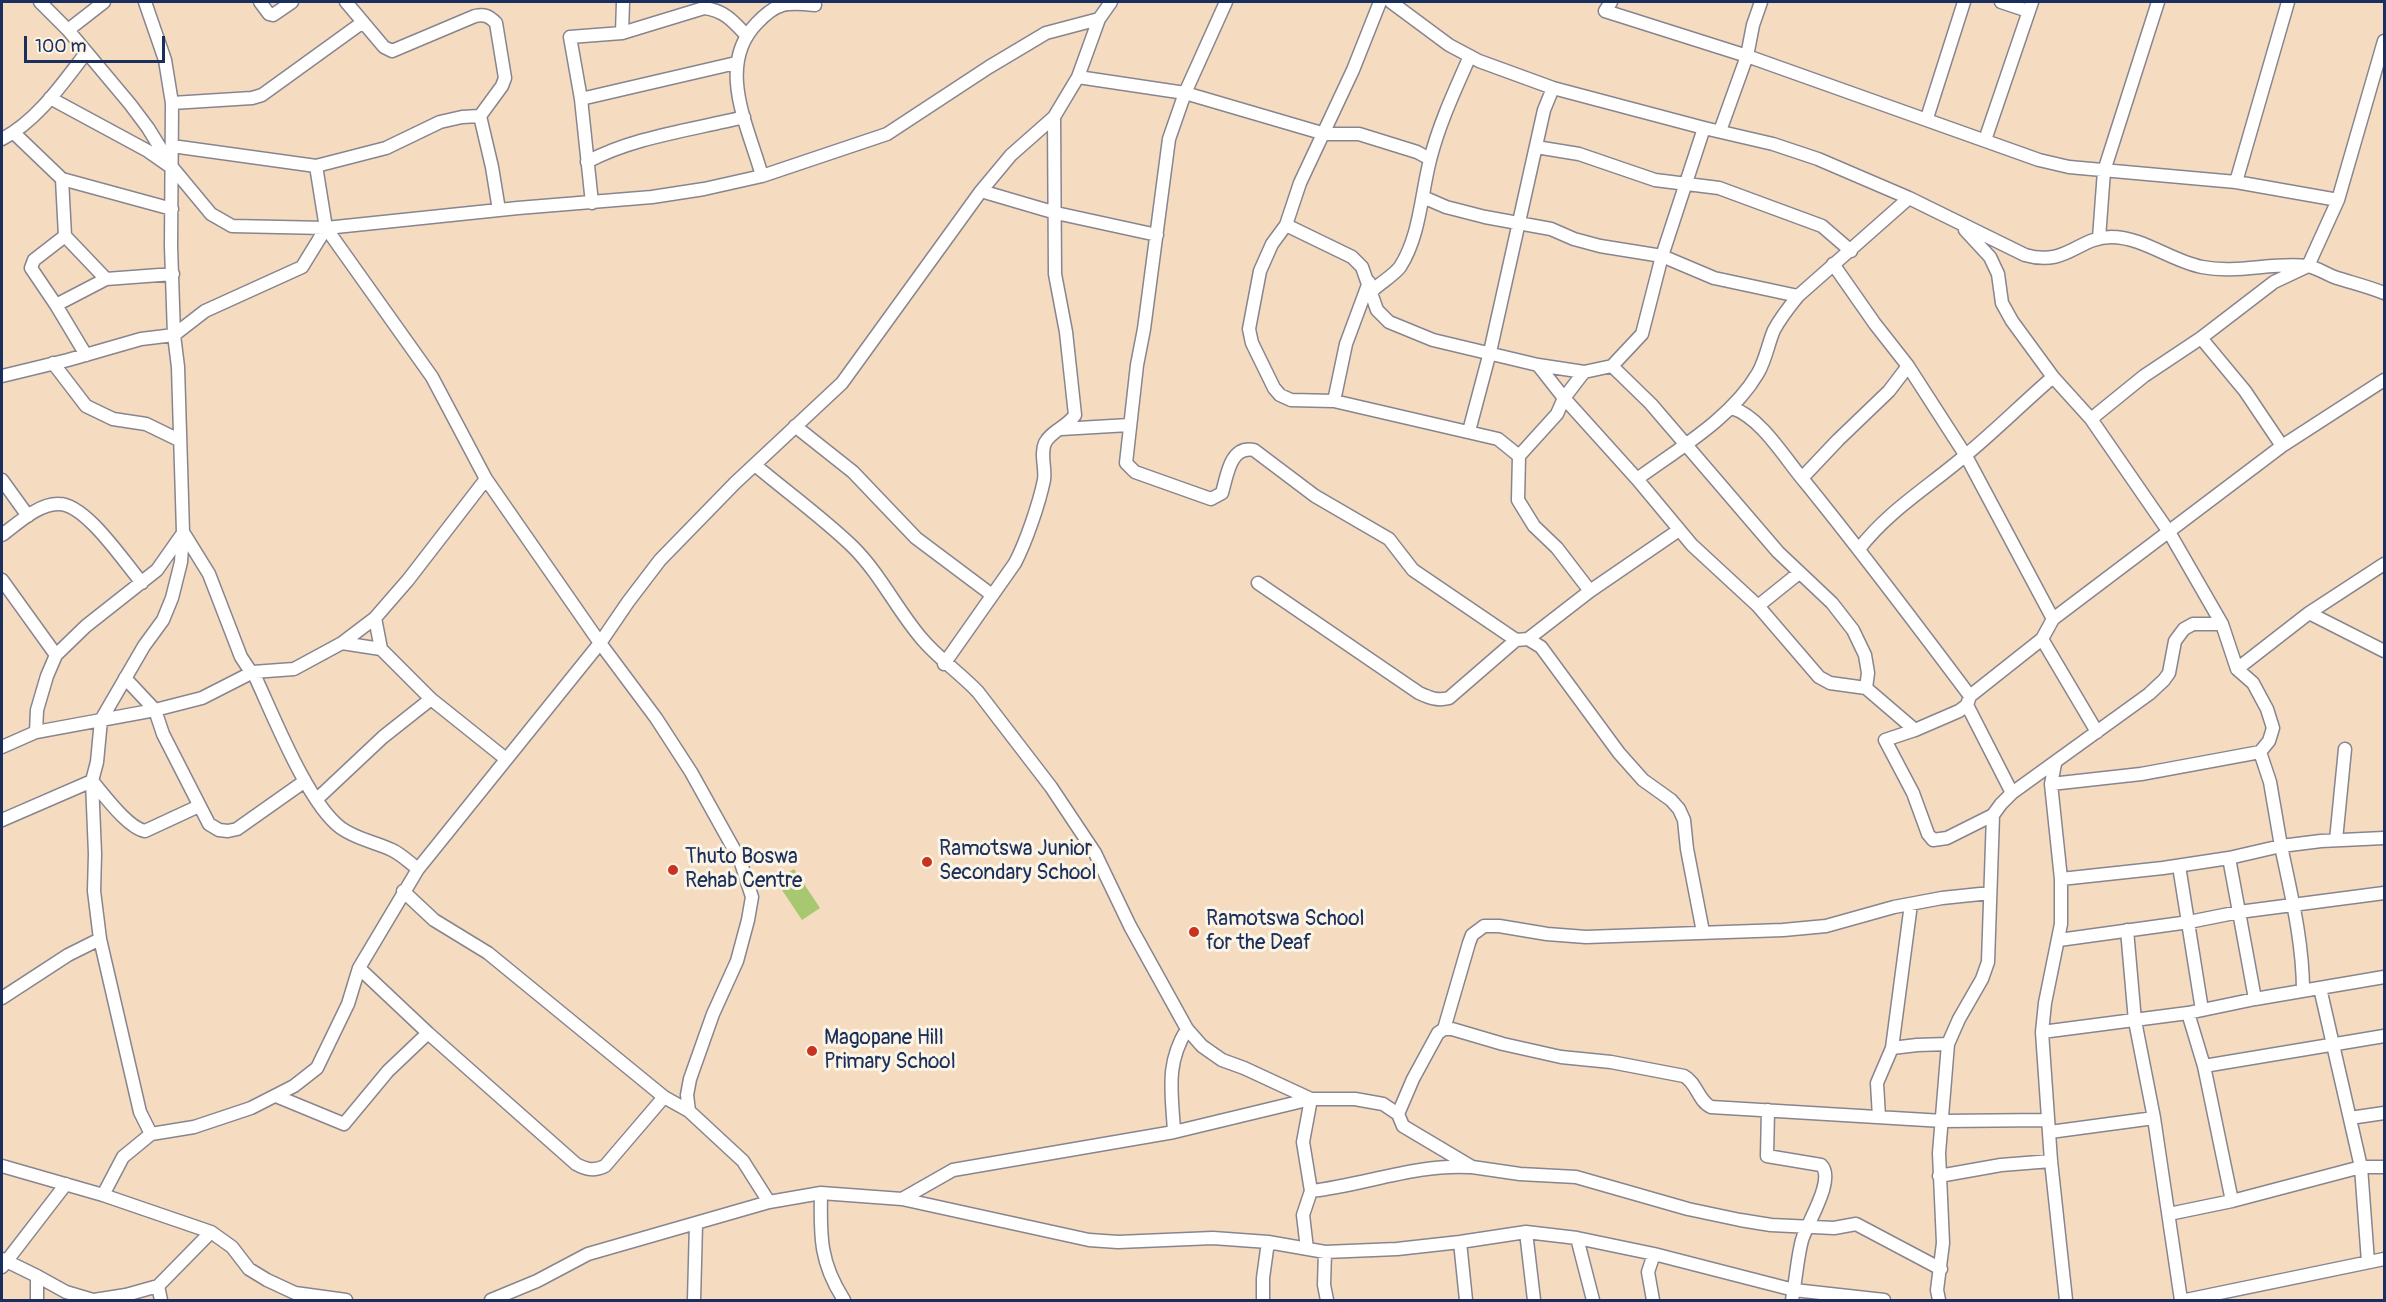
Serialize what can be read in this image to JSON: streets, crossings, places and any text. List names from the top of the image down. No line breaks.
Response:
{"places":["Ramotswa Junior Secondary School","Thuto Boswa Rehab Centre","Ramotswa School for the Deaf","Magopane Hill Primary School"],"scale_bar":"100 m"}
